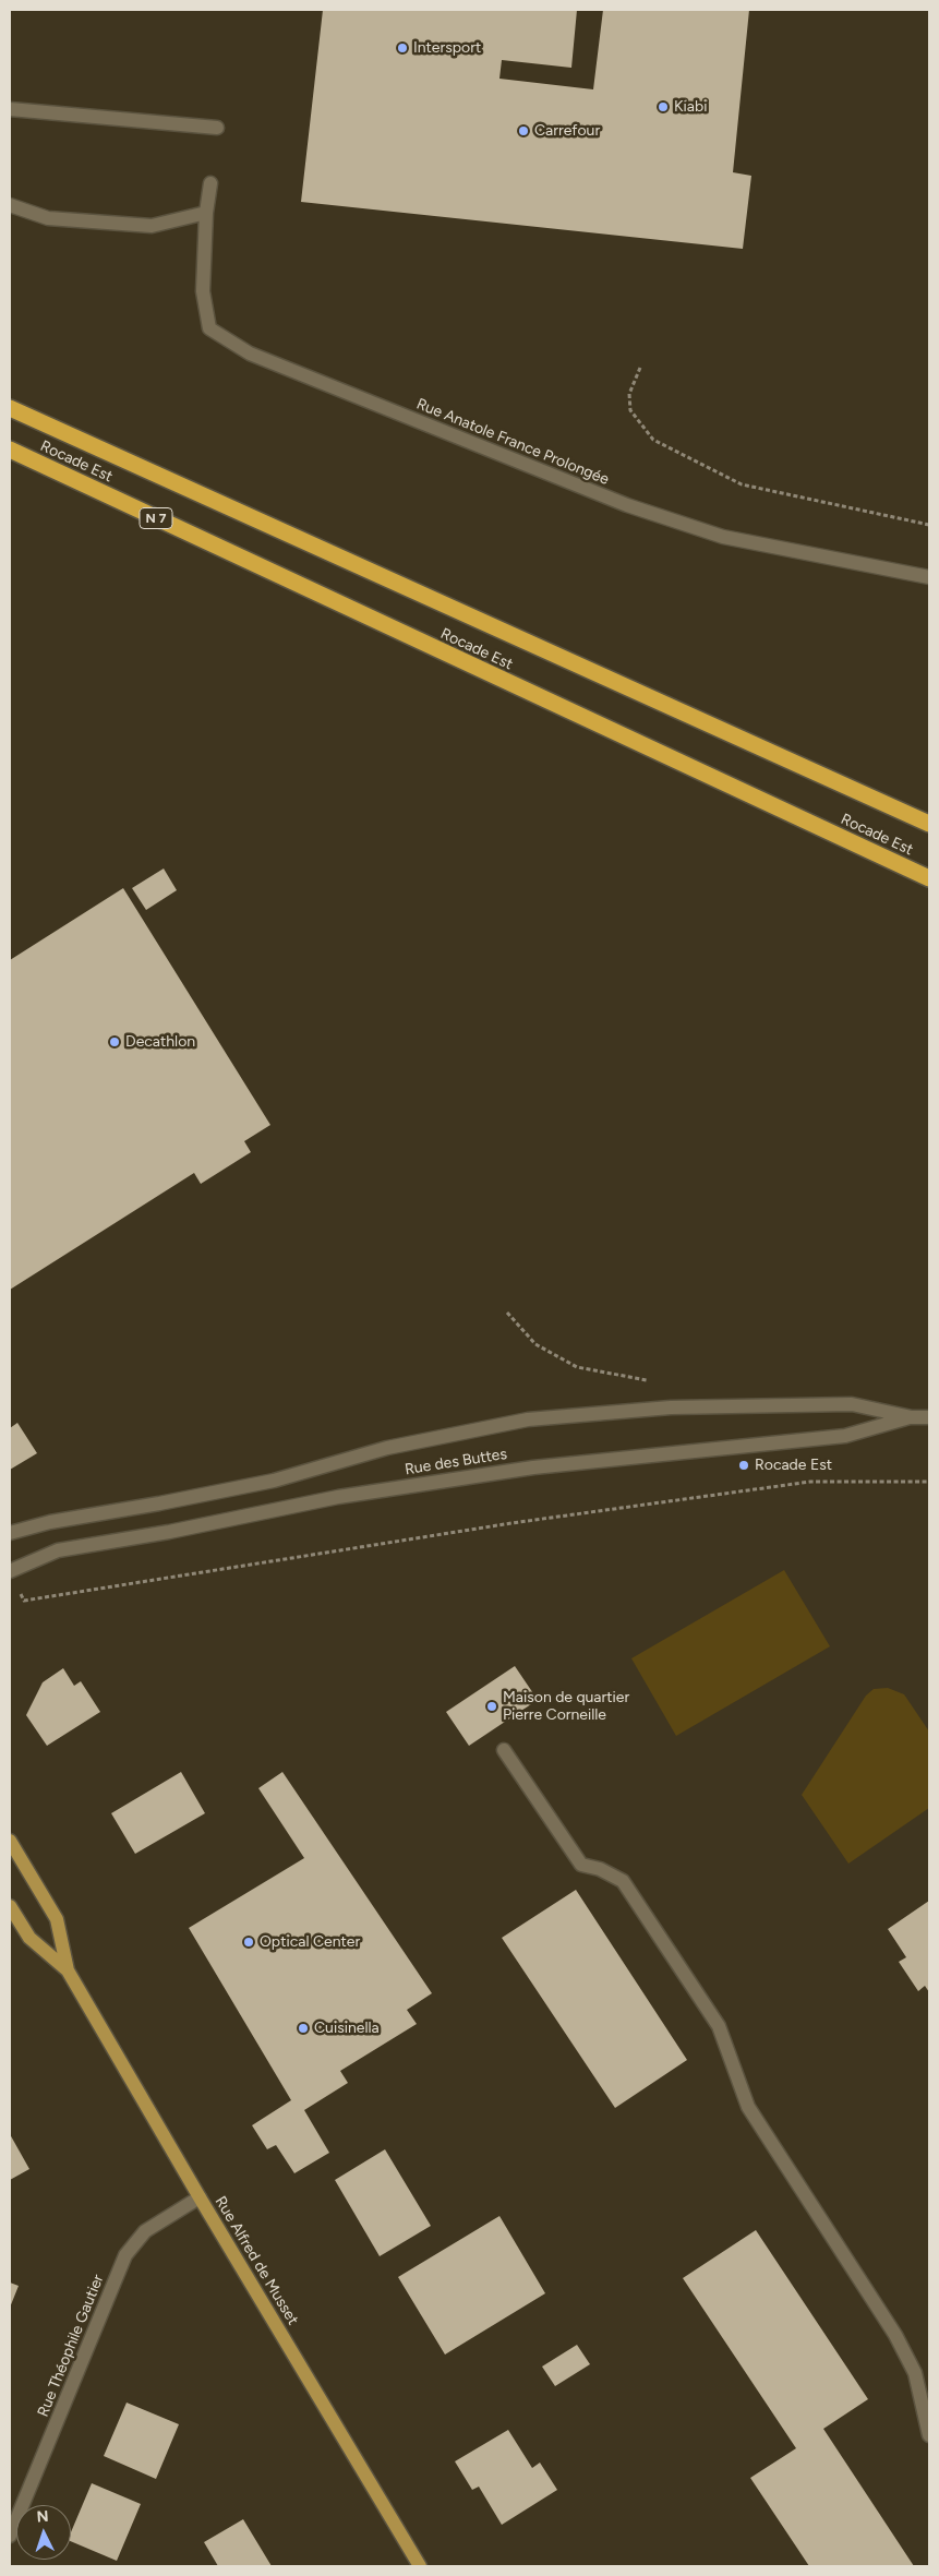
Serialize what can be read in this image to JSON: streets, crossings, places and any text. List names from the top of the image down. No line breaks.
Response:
{"streets":{"highway":["Rocade Est","N 7"],"main road":["Rue Alfred de Musset"],"street":["Rue Anatole France Prolongée","Rue des Buttes","Rue Théophile Gautier"]},"crossings":[["Rue Alfred de Musset","Rue Théophile Gautier"]],"places":["Intersport","Kiabi","Carrefour","Decathlon","Rocade Est","Maison de quartier Pierre Corneille","Optical Center","Cuisinella"],"north":"top"}
